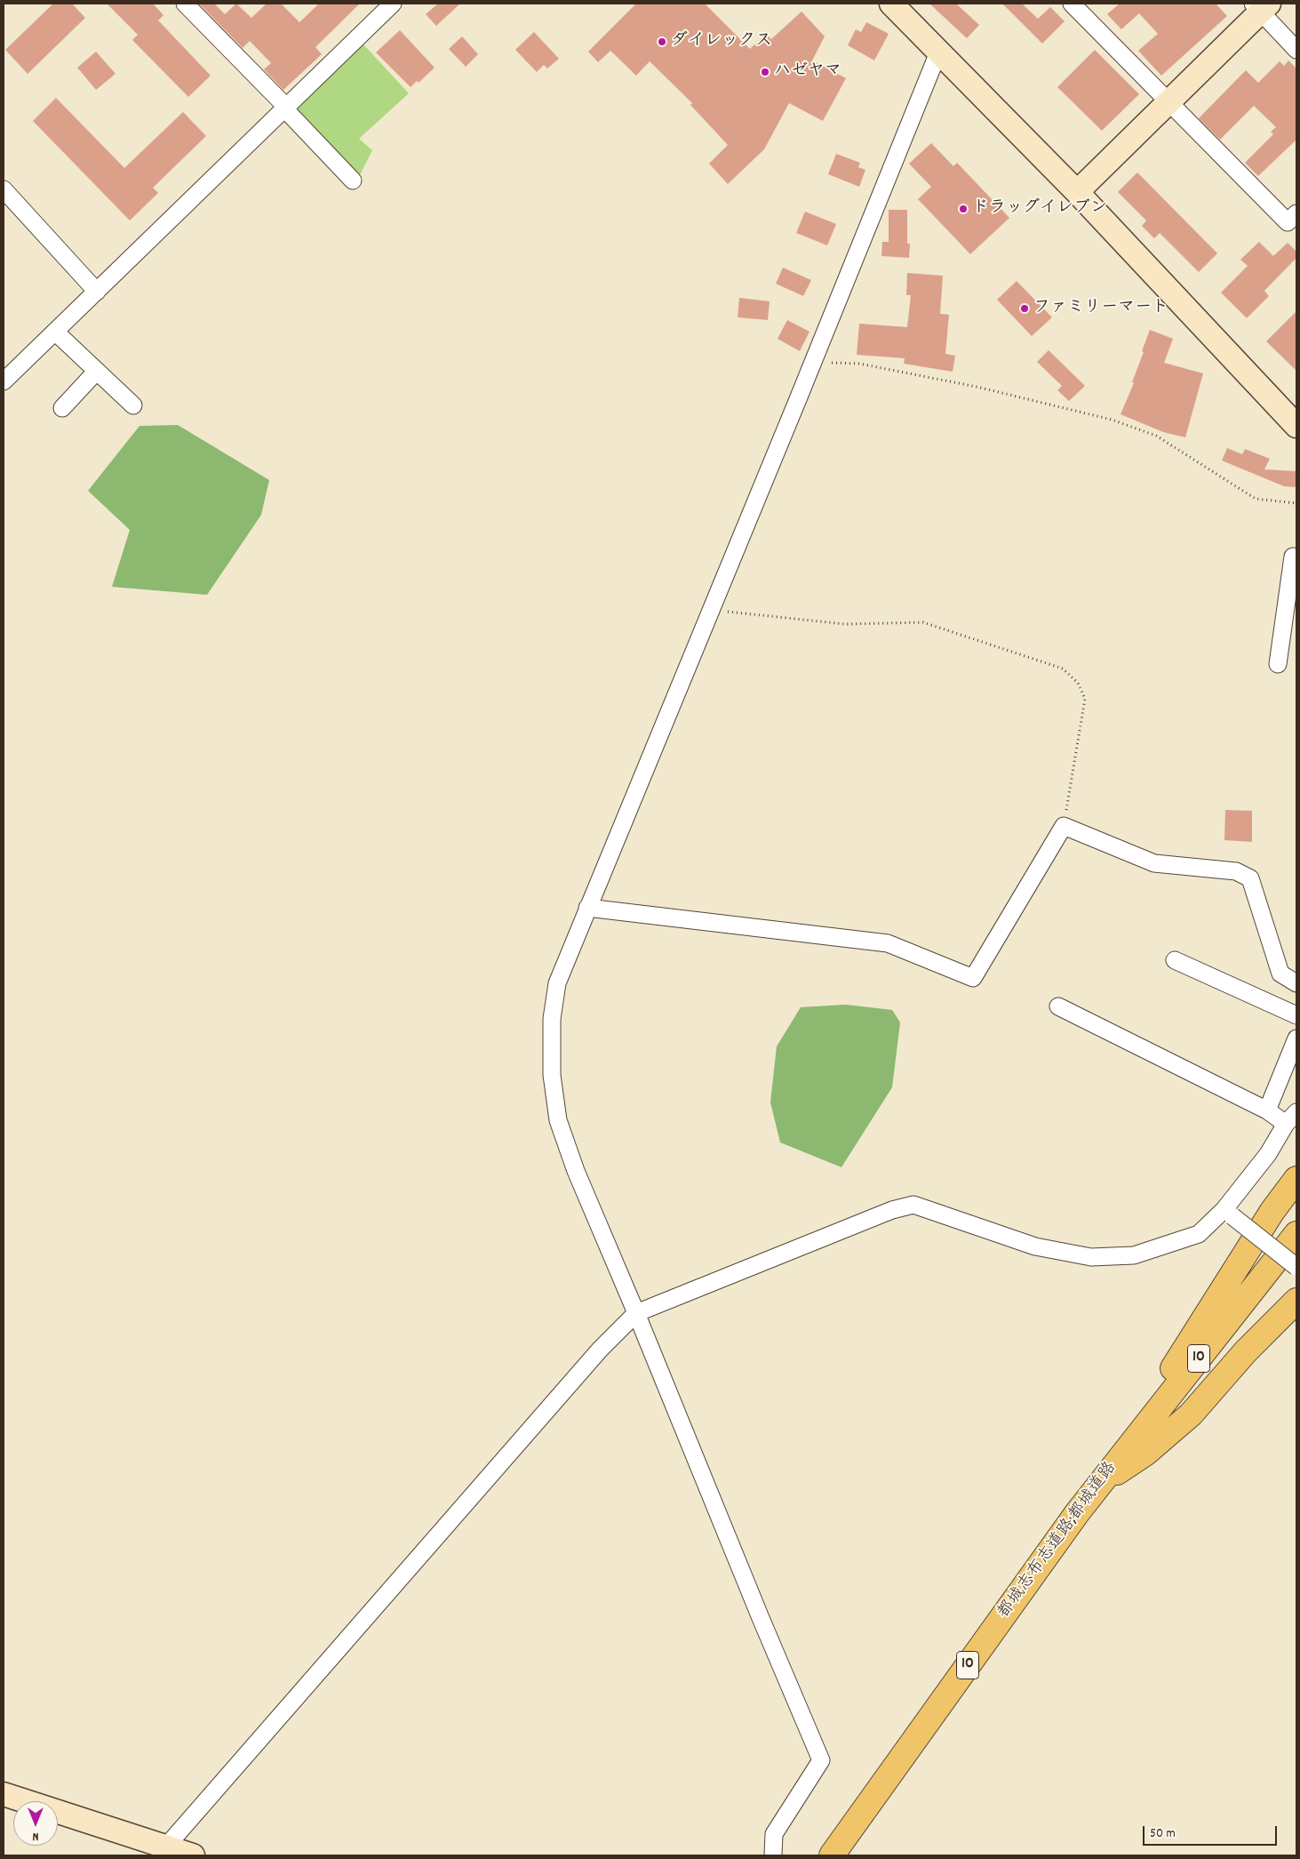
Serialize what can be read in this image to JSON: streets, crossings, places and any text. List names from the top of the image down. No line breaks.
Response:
{"streets":{"highway":["10","都城志布志道路;都城道路"]},"places":["ダイレックス","ハゼヤマ","ドラッグイレブン","ファミリーマート"],"scale_bar":"50 m","north":"bottom"}
